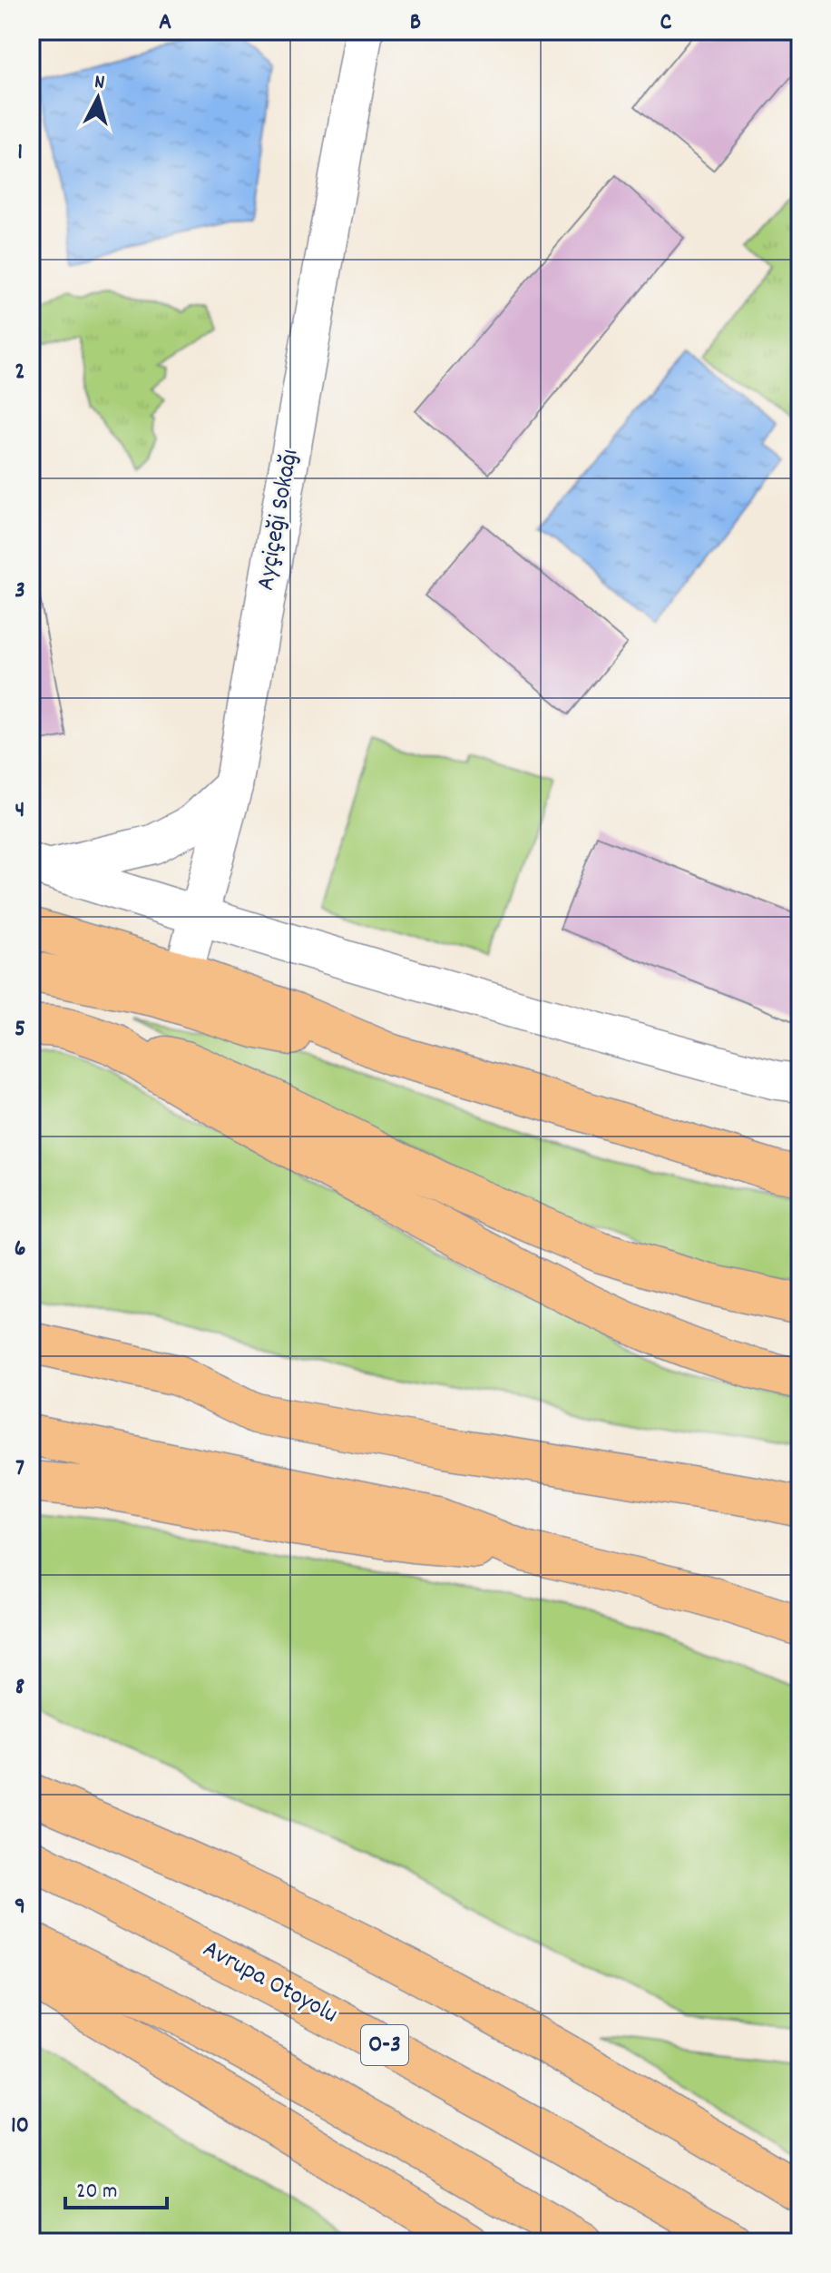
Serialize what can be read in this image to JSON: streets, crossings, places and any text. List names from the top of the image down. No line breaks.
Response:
{"streets":{"main road":["Avrupa Otoyolu","O-3"],"street":["Ayçiçeği Sokağı"]},"scale_bar":"20 m","north":"top","grid":{"columns":["A","B","C"],"rows":["1","2","3","4","5","6","7","8","9","10"]}}
